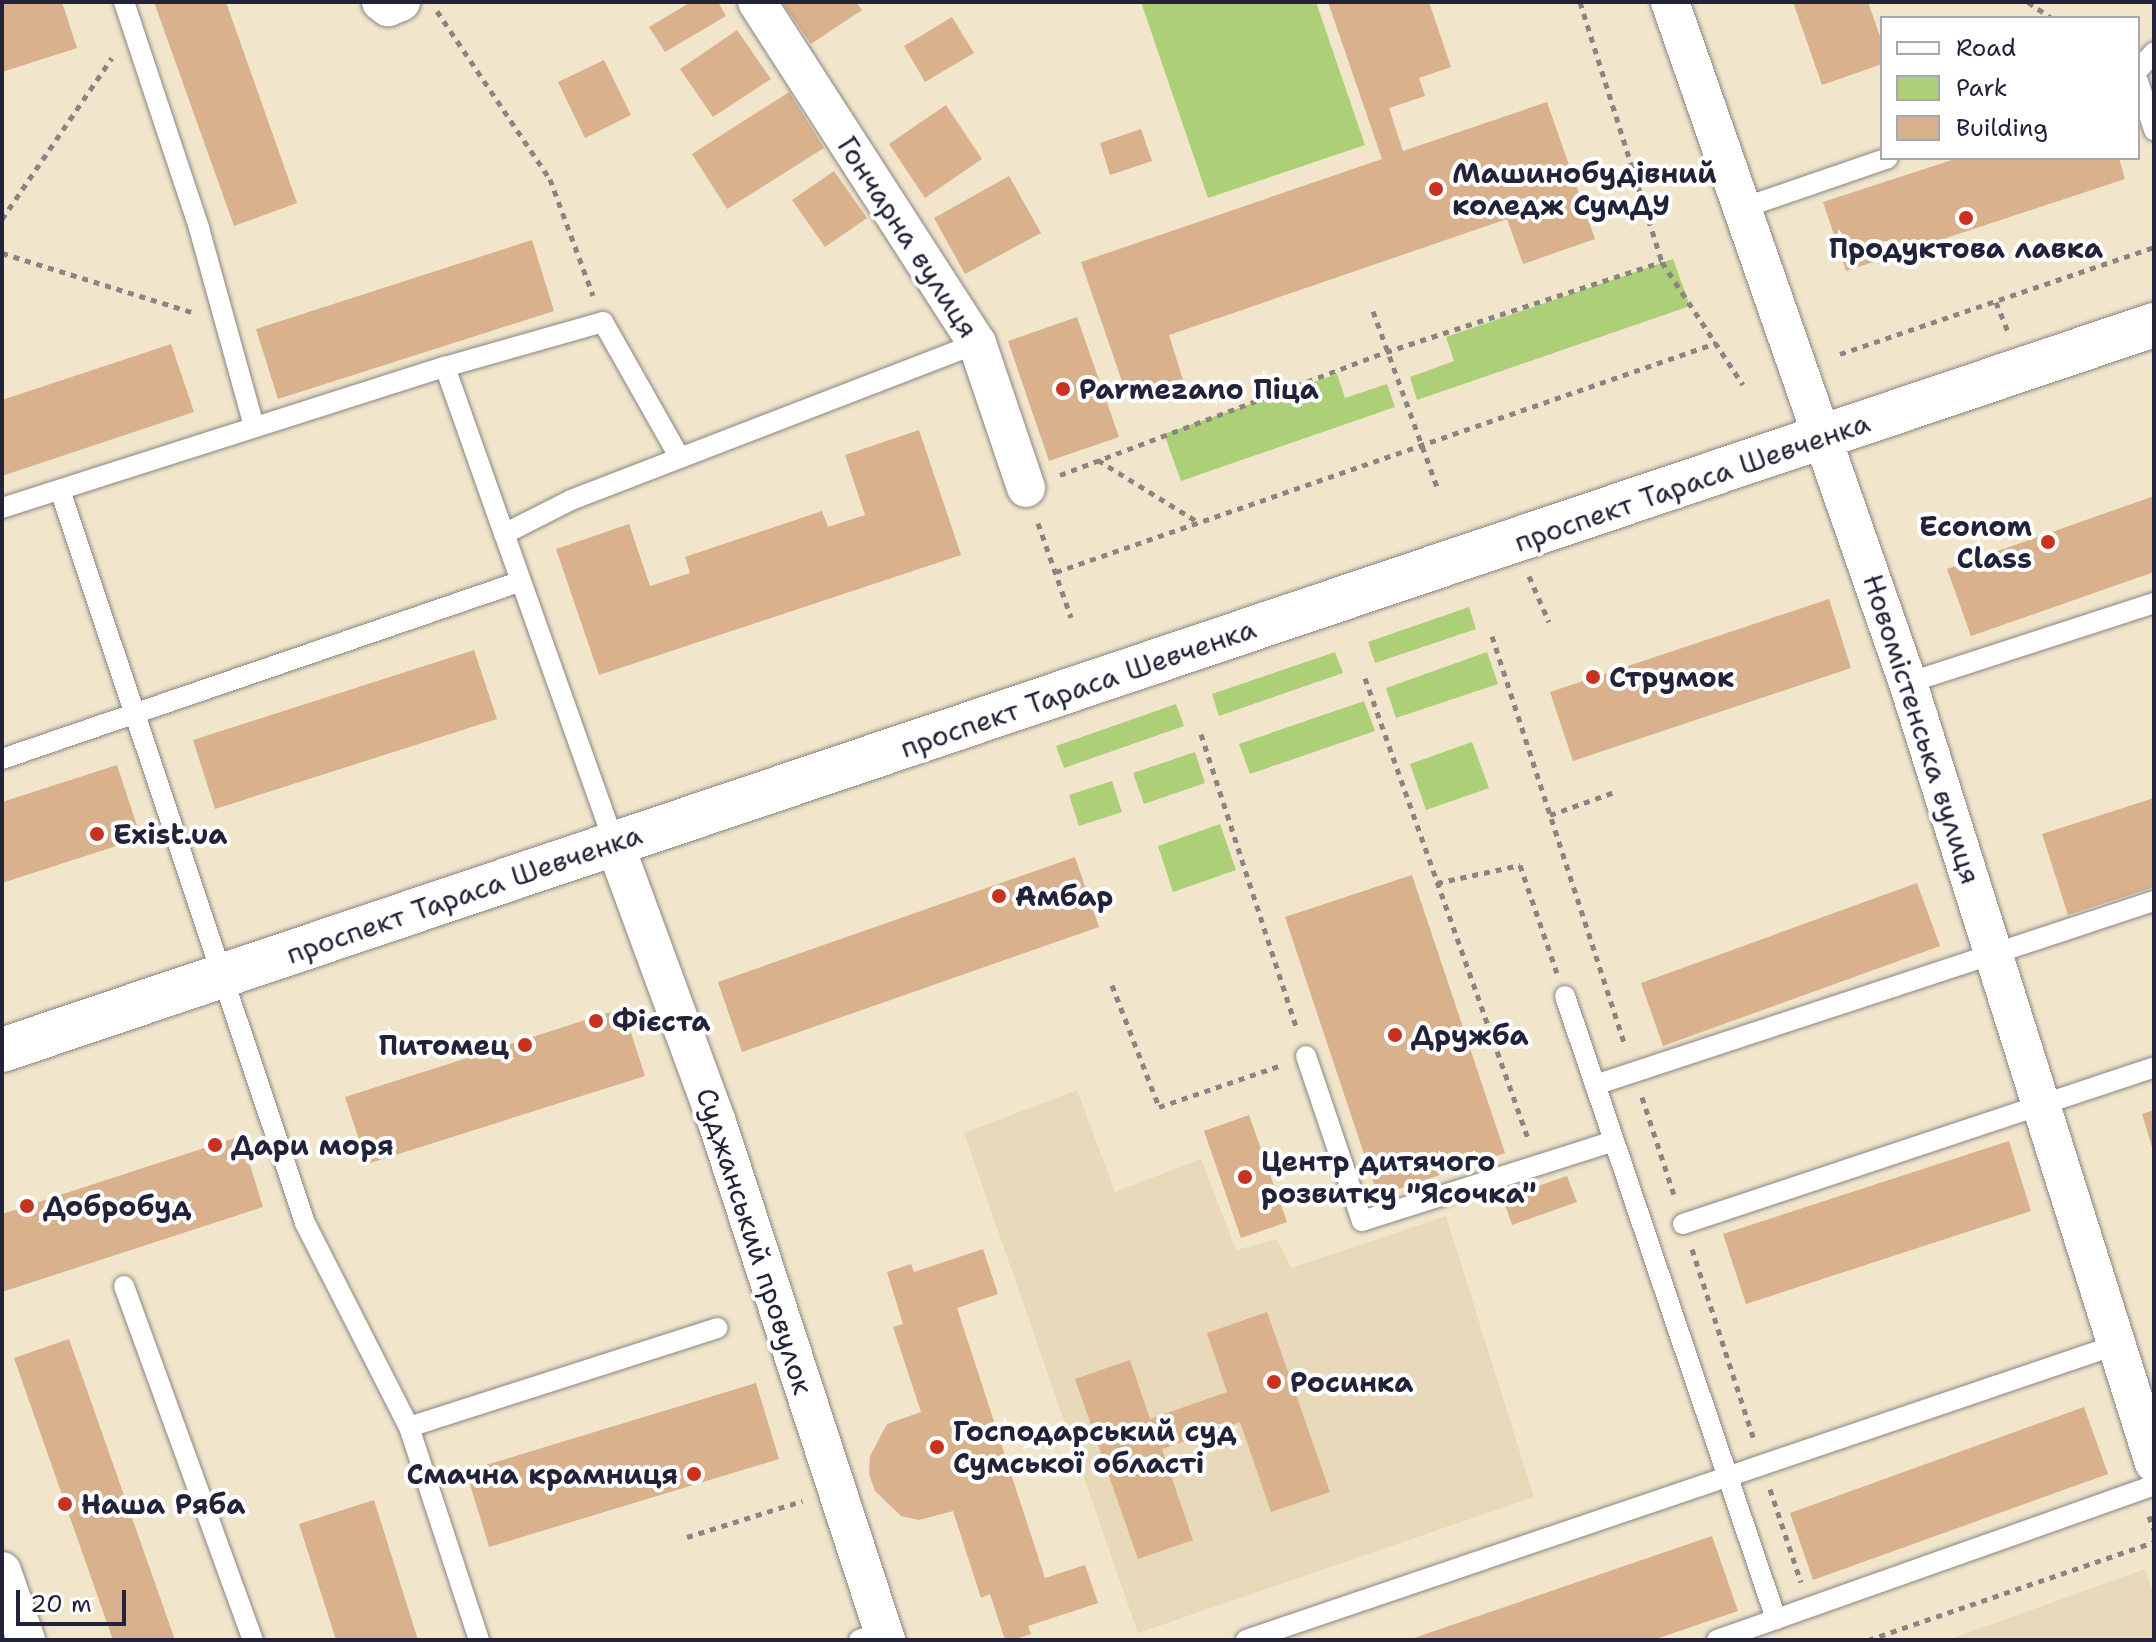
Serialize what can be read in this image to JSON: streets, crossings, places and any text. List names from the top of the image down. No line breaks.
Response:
{"streets":{"main road":["проспект Тараса Шевченка"],"street":["Гончарна вулиця","Новомістенська вулиця","Суджанський провулок"]},"crossings":[["проспект Тараса Шевченка","Новомістенська вулиця"],["проспект Тараса Шевченка","Суджанський провулок"]],"places":["Машинобудівний коледж СумДУ","Продуктова лавка","Parmezano Піца","Econom Class","Струмок","Exist.ua","Амбар","Фієста","Дружба","Питомец","Дари моря","Центр дитячого розвитку \"Ясочка\"","Добробуд","Росинка","Господарський суд Сумської області","Смачна крамниця","Наша Ряба"],"legend":["Road","Park","Building"],"scale_bar":"20 m"}
